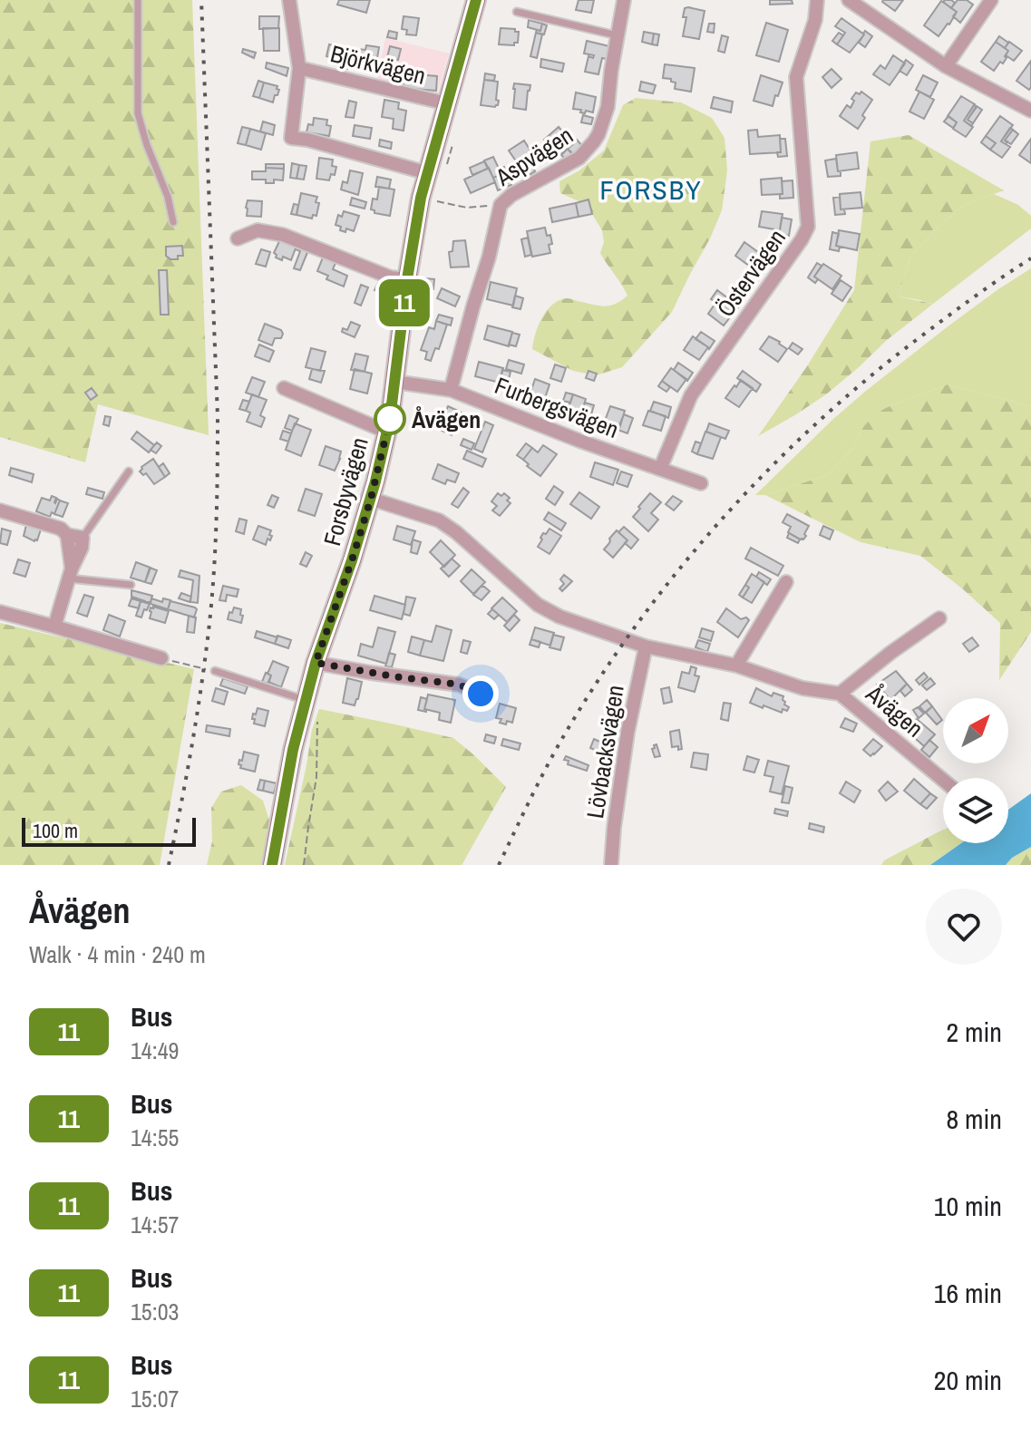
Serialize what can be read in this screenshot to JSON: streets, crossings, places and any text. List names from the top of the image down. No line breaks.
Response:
{"streets":{"street":["Björkvägen","Aspvägen","Östervägen","Furbergsvägen","Forsbyvägen","Åvägen","Lövbacksvägen"]},"crossings":[["Björkvägen","Forsbyvägen"],["Aspvägen","Furbergsvägen"],["Östervägen","Furbergsvägen"],["Furbergsvägen","Forsbyvägen"],["Forsbyvägen","Åvägen"],["Åvägen","Lövbacksvägen"]],"districts":["FORSBY"],"places":["Åvägen"],"lines":["bus line 11"],"scale_bar":"100 m","north":"top right","page":{"on_map":"11","scale":"100 m","heading":["Åvägen","Walk · 4 min · 240 m"],"list":[{"mark":"11","name":"Bus","note":"14:49","value":"2 min"},{"mark":"11","name":"Bus","note":"14:55","value":"8 min"},{"mark":"11","name":"Bus","note":"14:57","value":"10 min"},{"mark":"11","name":"Bus","note":"15:03","value":"16 min"},{"mark":"11","name":"Bus","note":"15:07","value":"20 min"}]}}
